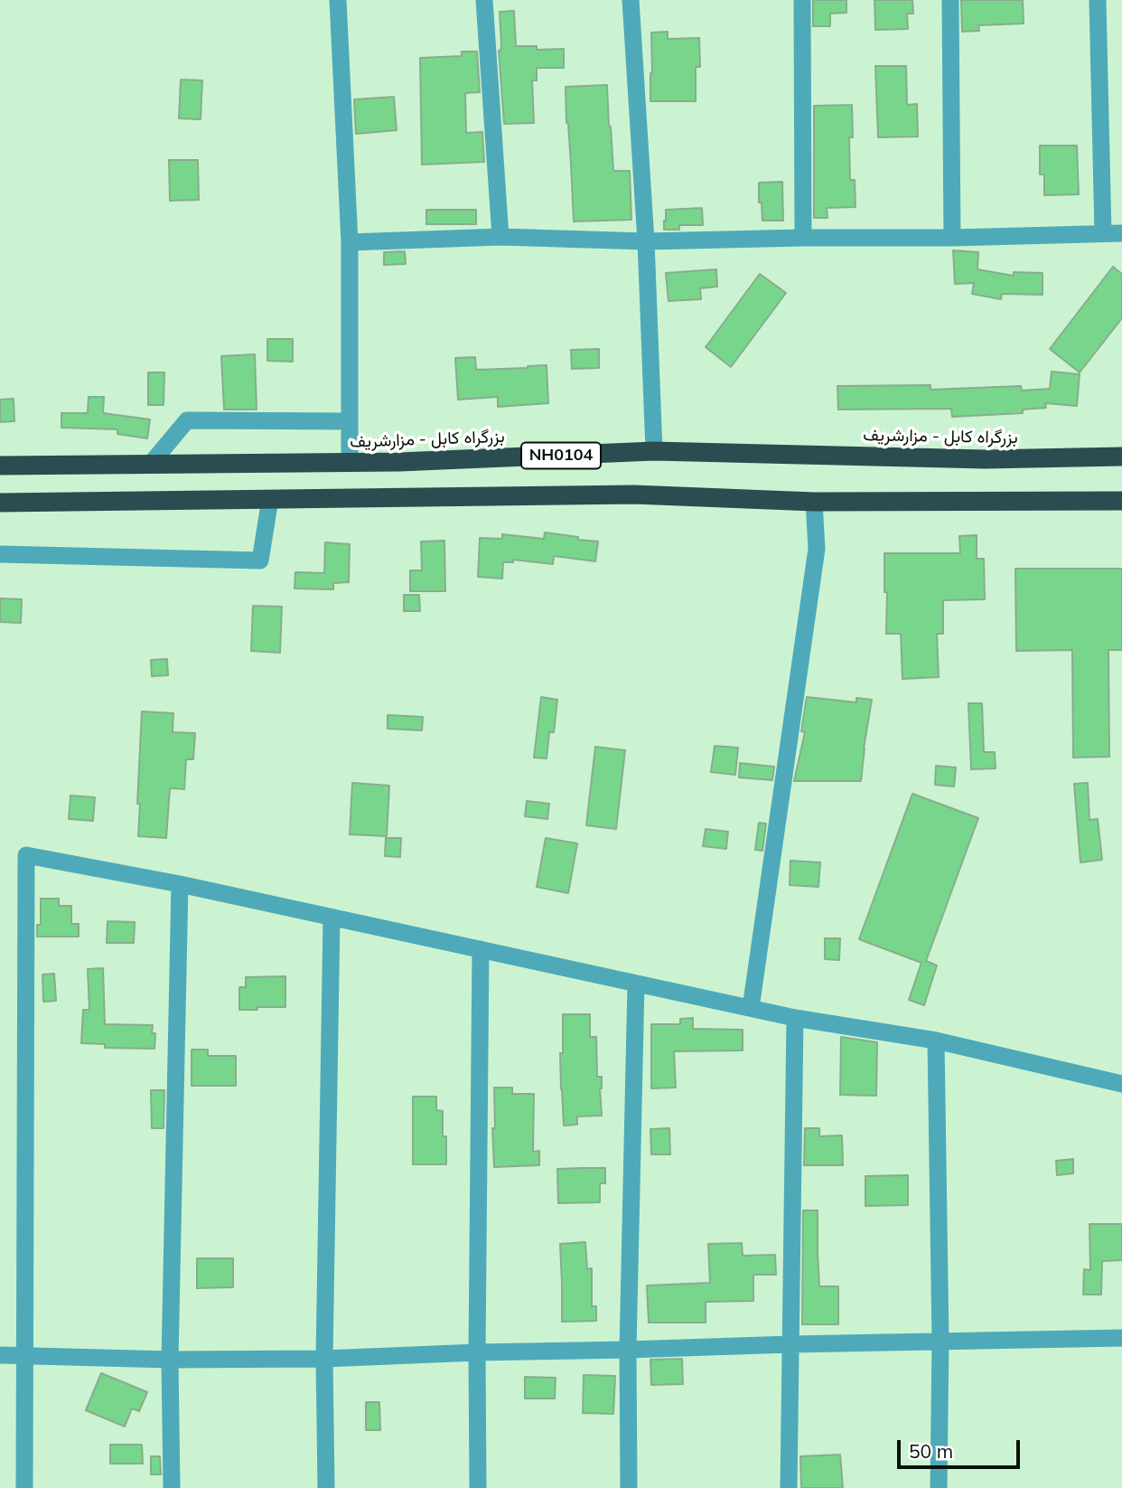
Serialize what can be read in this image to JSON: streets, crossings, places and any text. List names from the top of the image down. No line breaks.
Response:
{"streets":{"highway":["بزرگراه کابل - مزارشریف","NH0104"]},"scale_bar":"50 m"}
